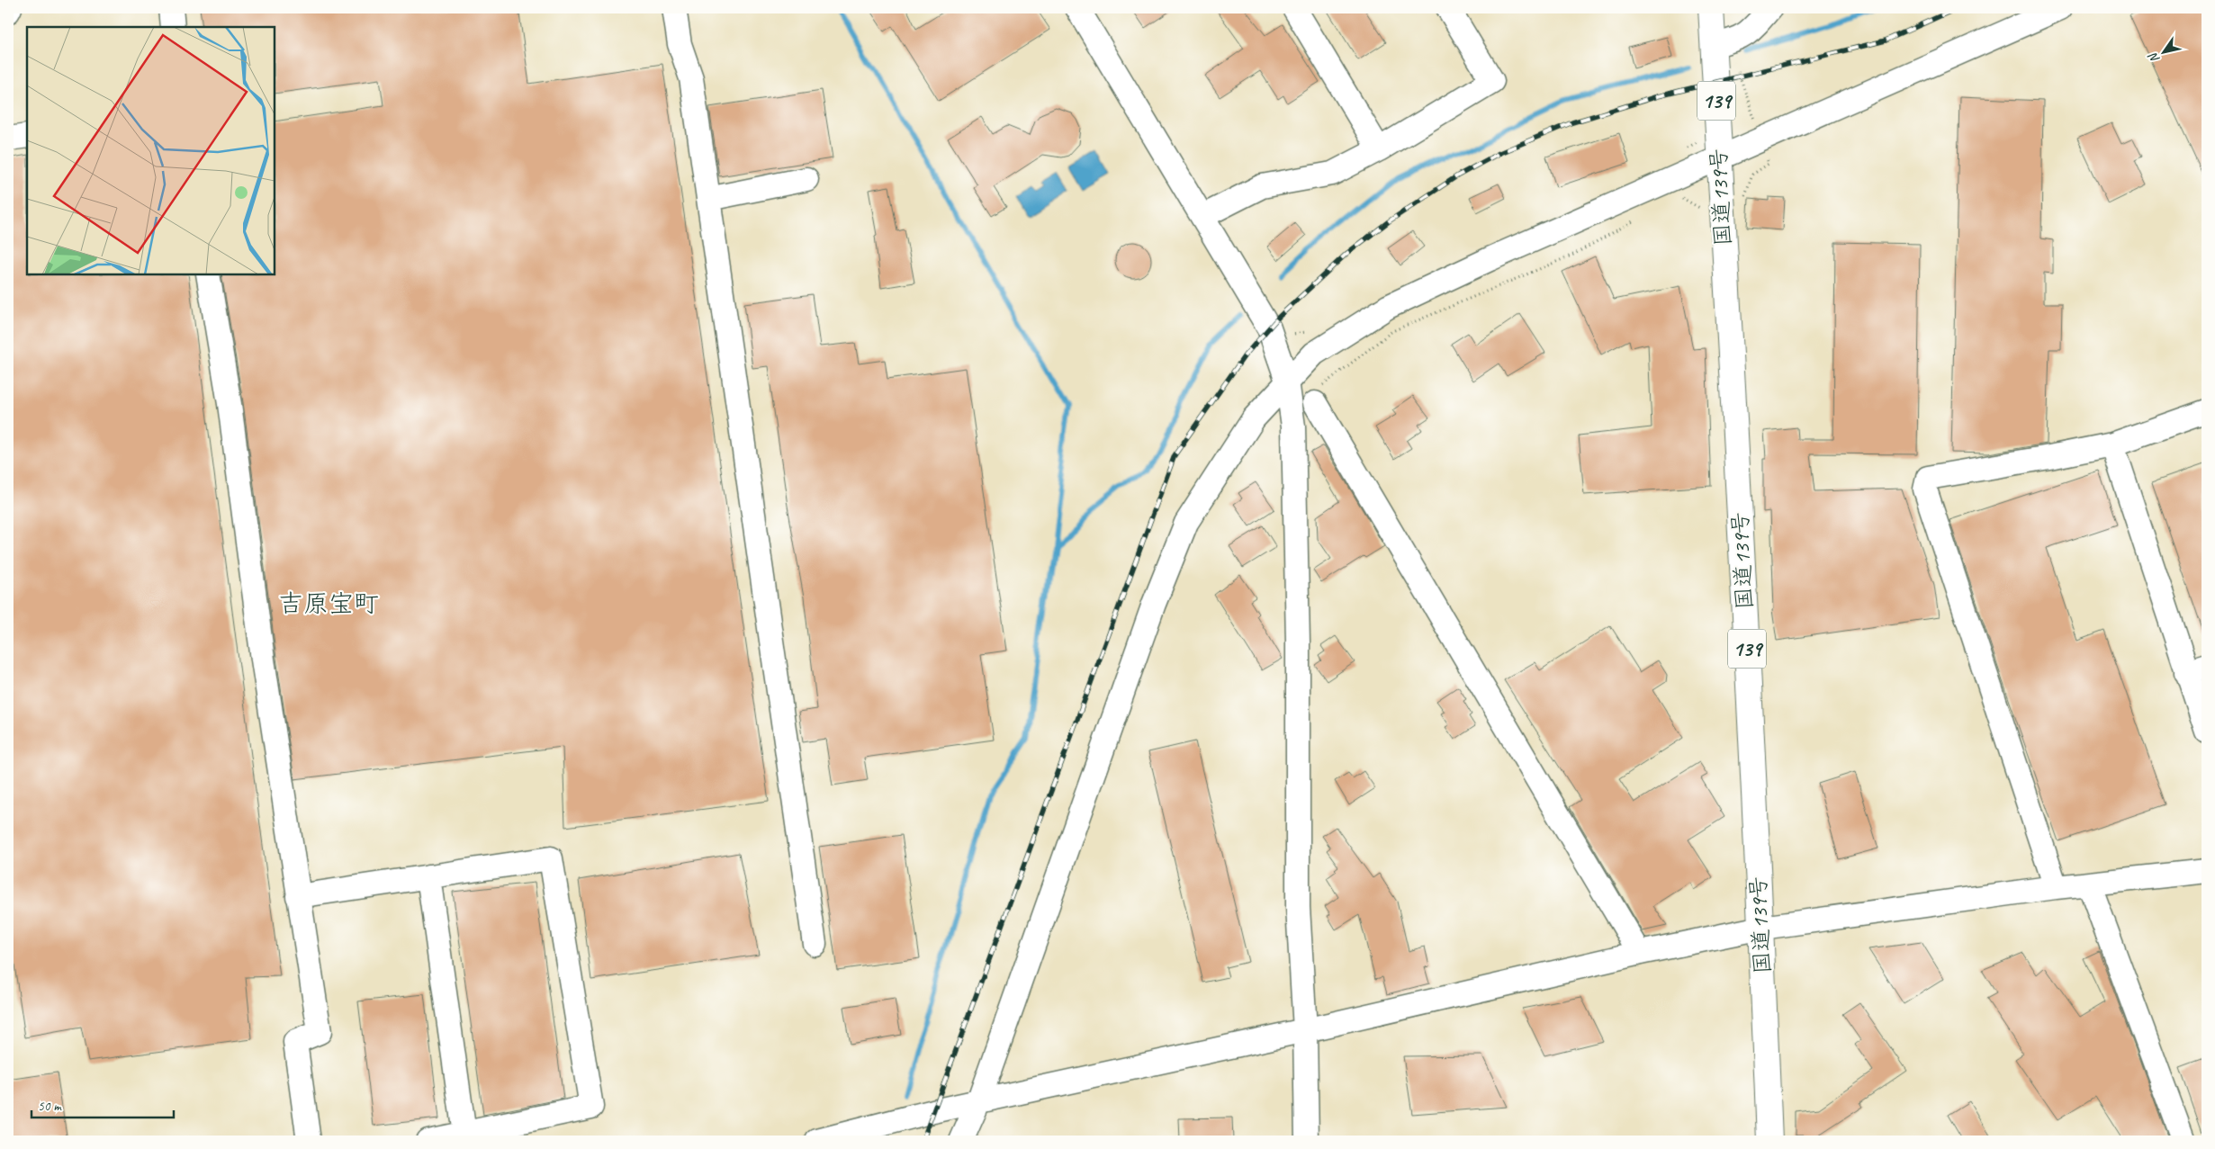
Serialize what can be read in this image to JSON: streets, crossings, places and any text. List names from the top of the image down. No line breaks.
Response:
{"streets":{"highway":["139","国道139号"]},"districts":["吉原宝町"],"scale_bar":"50 m","north":"bottom left"}
